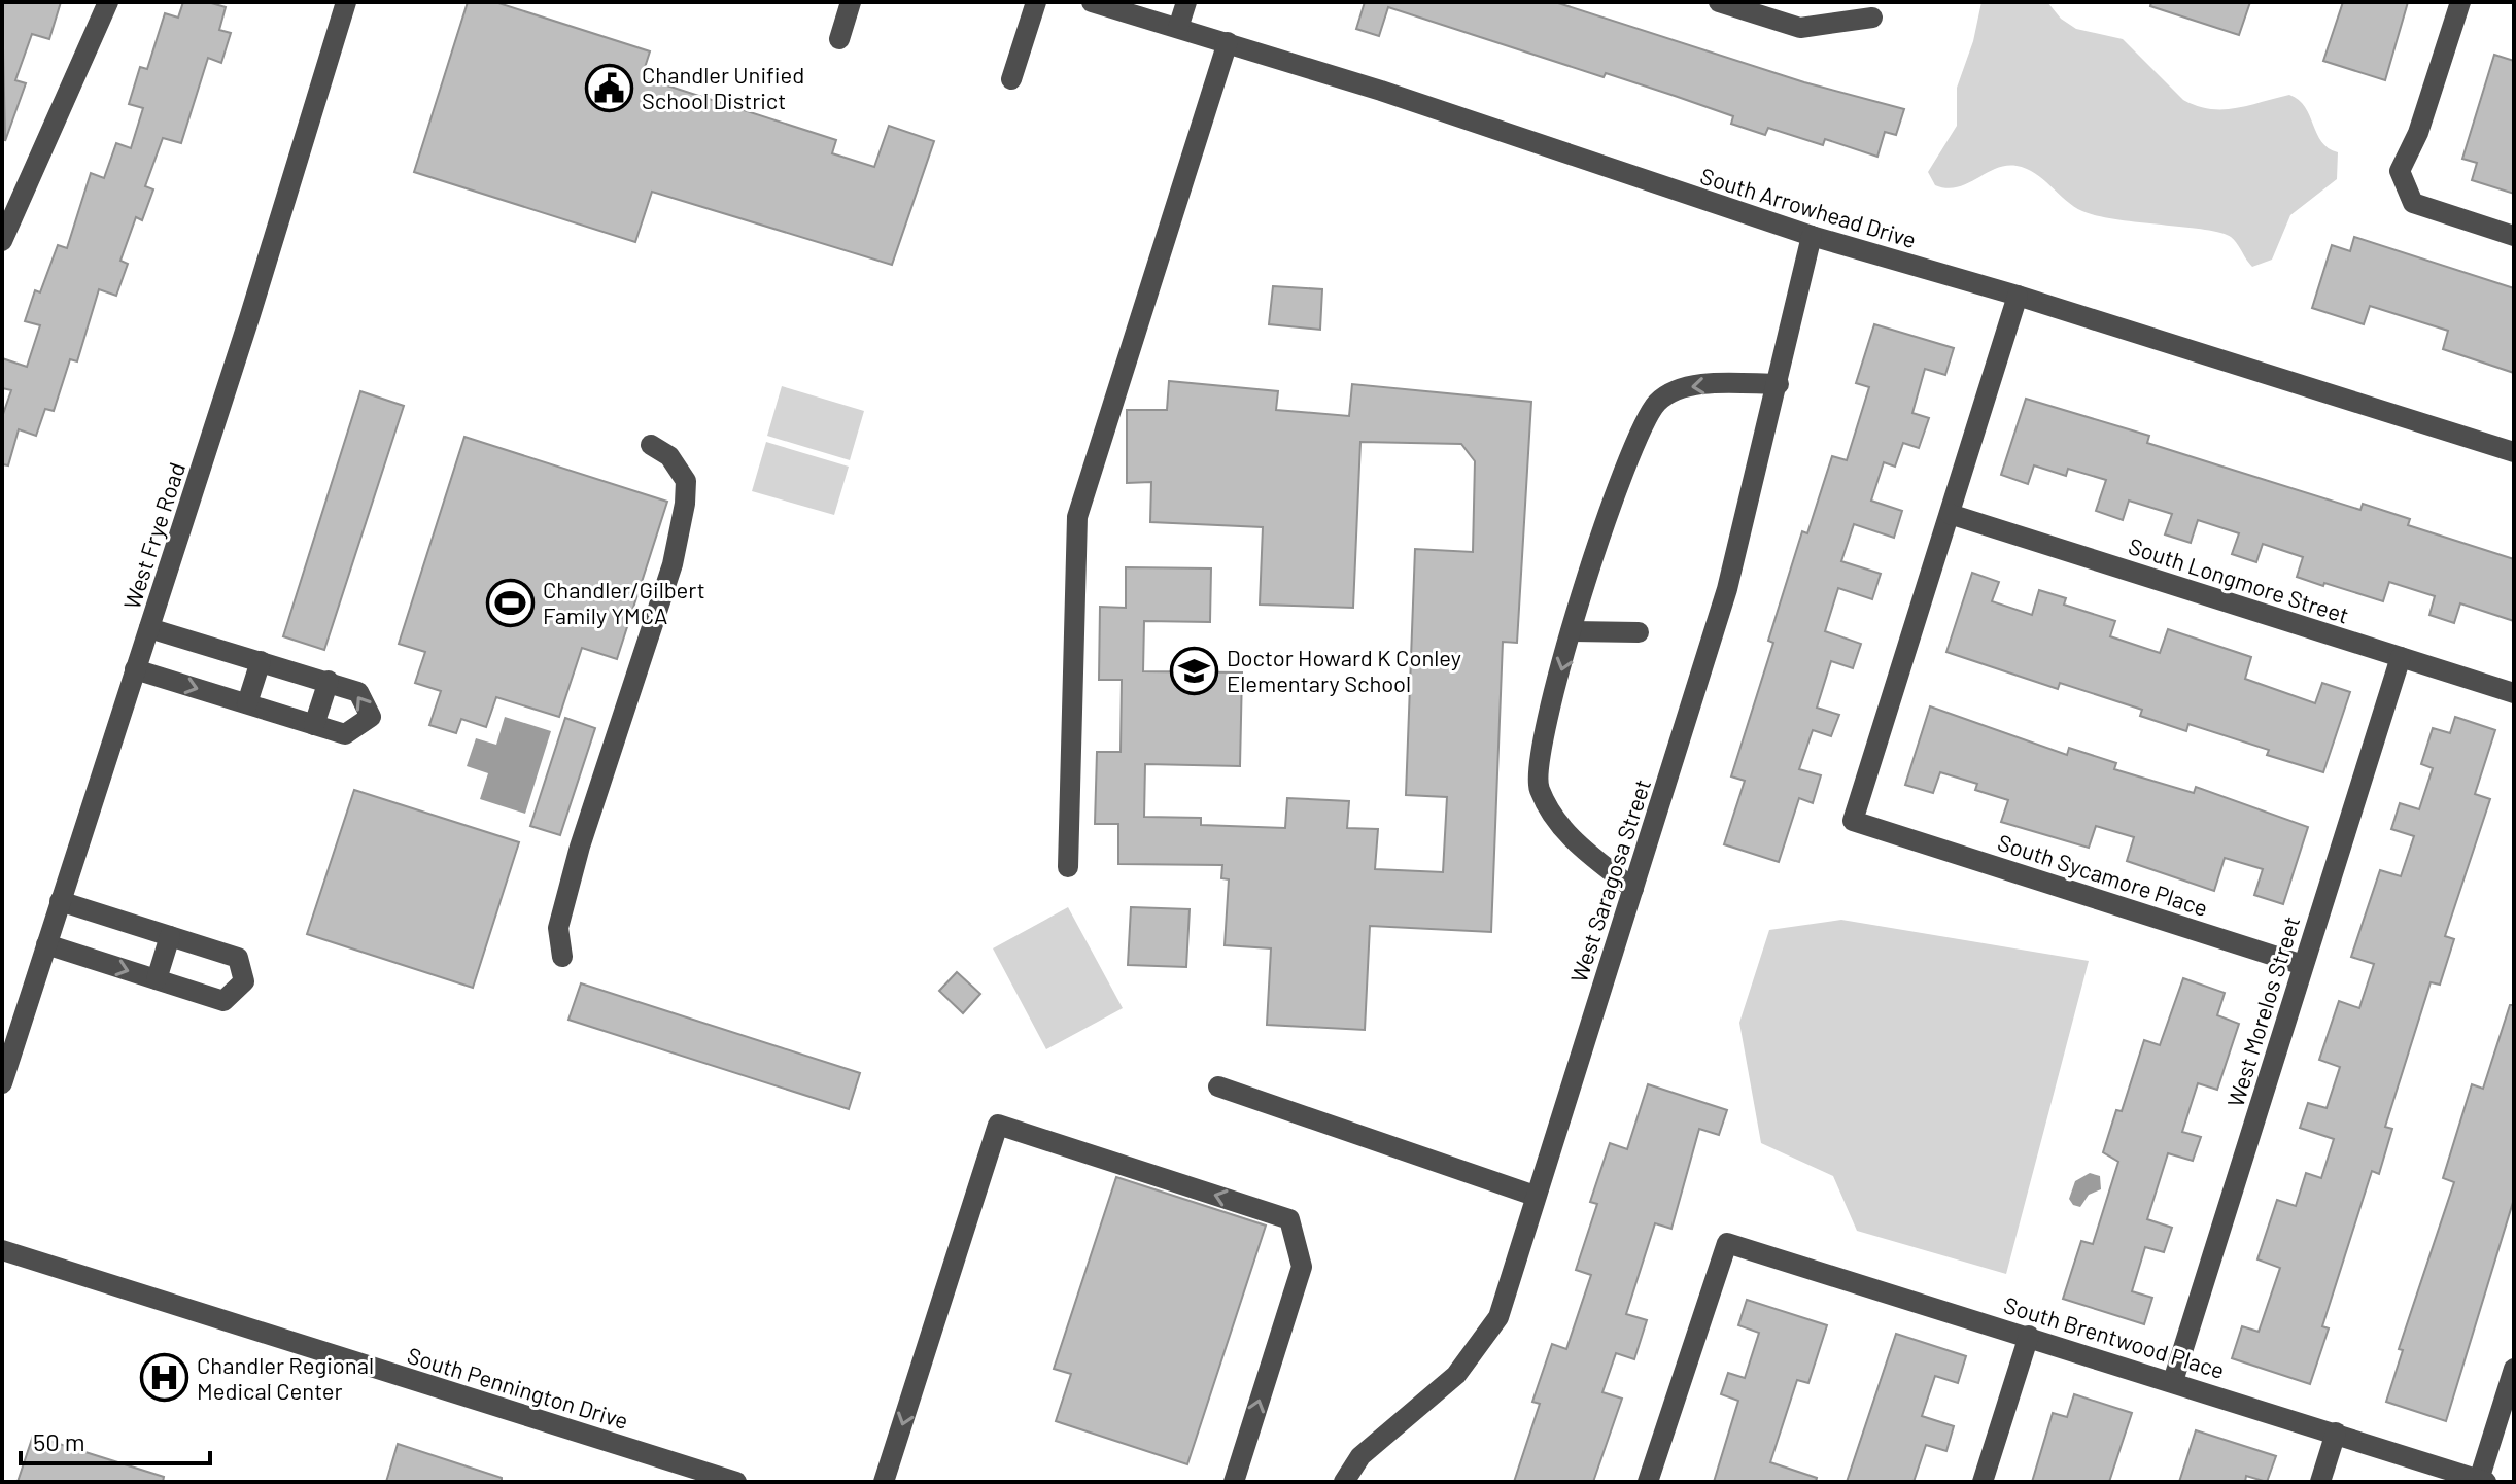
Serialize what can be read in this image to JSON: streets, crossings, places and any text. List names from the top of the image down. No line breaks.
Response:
{"streets":{"street":["South Arrowhead Drive","West Frye Road","South Longmore Street","South Sycamore Place","West Saragosa Street","West Morelos Street","South Brentwood Place","South Pennington Drive"]},"crossings":[["South Arrowhead Drive","West Saragosa Street"],["South Longmore Street","South Sycamore Place"],["South Longmore Street","West Morelos Street"],["South Sycamore Place","West Morelos Street"],["West Morelos Street","South Brentwood Place"]],"places":{"public building":["Chandler Unified School District"],"sports":["Chandler/Gilbert Family YMCA"],"school or university":["Doctor Howard K Conley Elementary School"],"hospital":["Chandler Regional Medical Center"]},"scale_bar":"50 m"}
